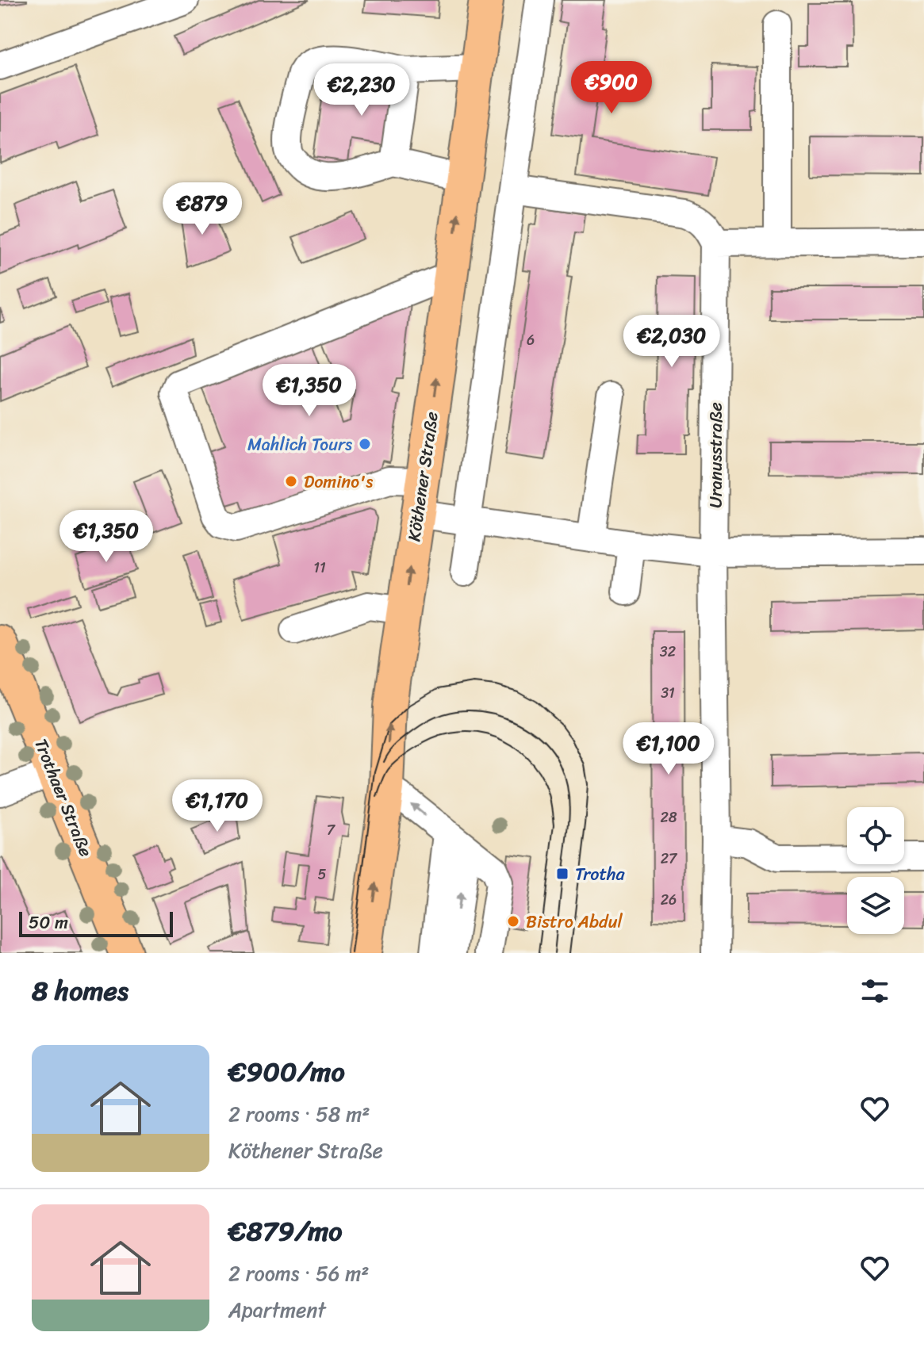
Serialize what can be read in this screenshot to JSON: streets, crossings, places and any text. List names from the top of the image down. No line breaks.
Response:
{"streets":{"main road":["Köthener Straße","Trothaer Straße"],"street":["Uranusstraße"]},"one_way":["Köthener Straße"],"places":{"other":["Mahlich Tours","Domino's","Bistro Abdul"],"transit":["Trotha"]},"house_numbers":["6","11","32","31","28","7","27","5","26"],"scale_bar":"50 m","page":{"price":["€900","€2,230","€879","€2,030","€1,350","€1,350","€1,100","€1,170"],"scale":"50 m","heading":"8 homes","list":[{"name":"€900/mo","note":"2 rooms · 58 m² · Köthener Straße"},{"name":"€879/mo","note":"2 rooms · 56 m² · Apartment"}]}}
